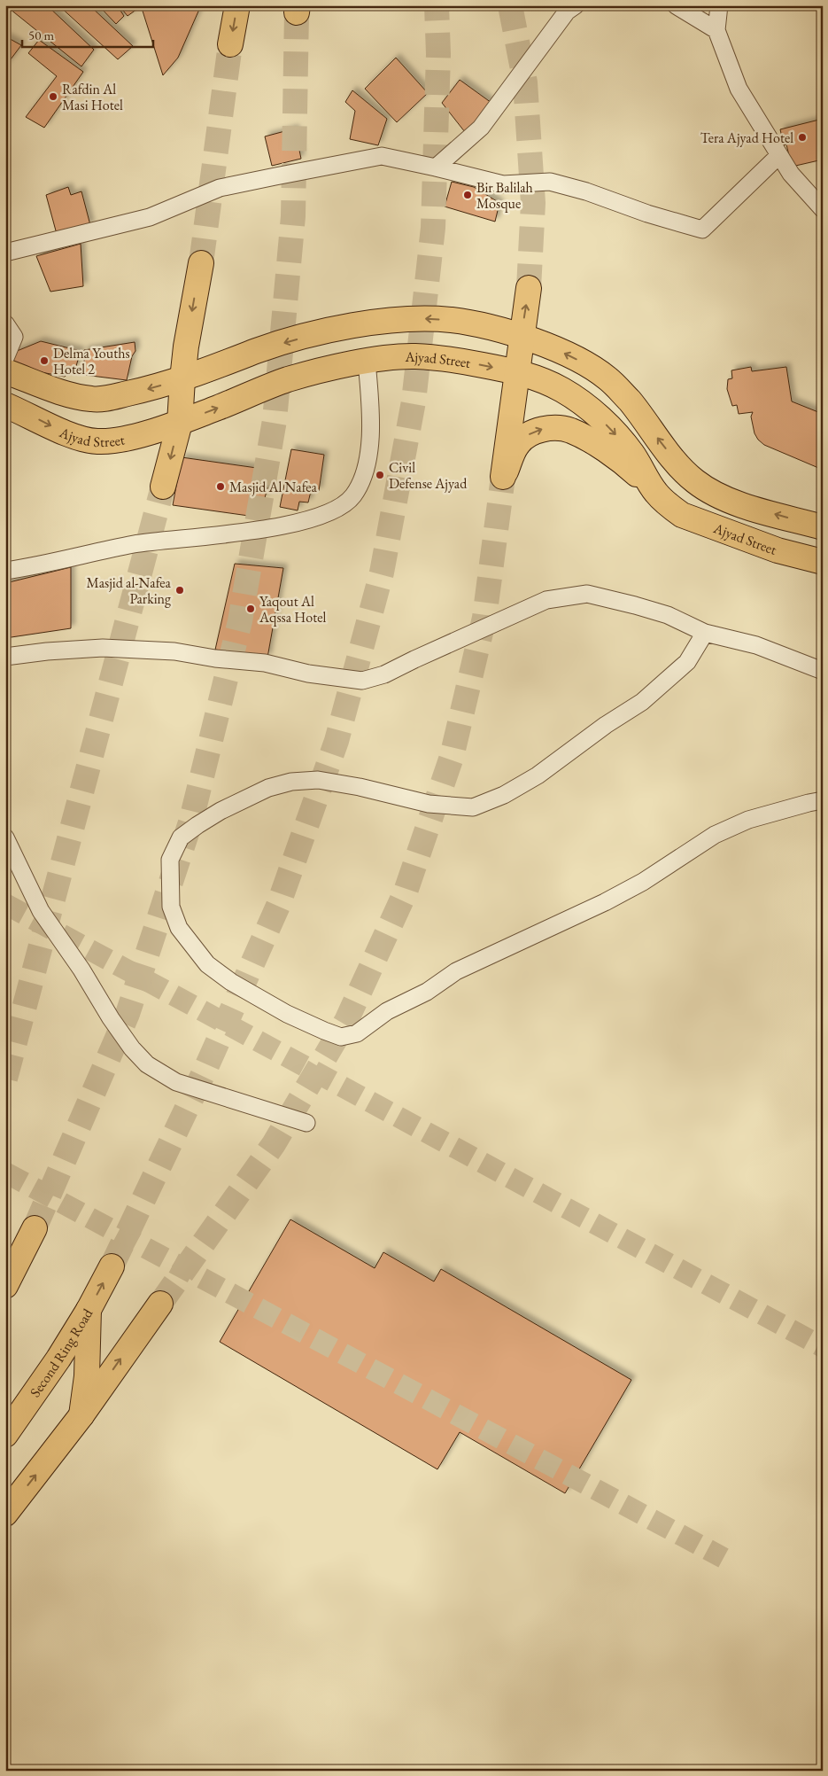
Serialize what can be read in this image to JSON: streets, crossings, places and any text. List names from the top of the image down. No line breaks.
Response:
{"streets":{"main road":["Ajyad Street","Second Ring Road"]},"places":["Rafdin Al Masi Hotel","Tera Ajyad Hotel","Bir Balilah Mosque","Delma Youths Hotel 2","Civil Defense Ajyad","Masjid Al Nafea","Masjid al-Nafea Parking","Yaqout Al Aqssa Hotel"],"scale_bar":"50 m"}
